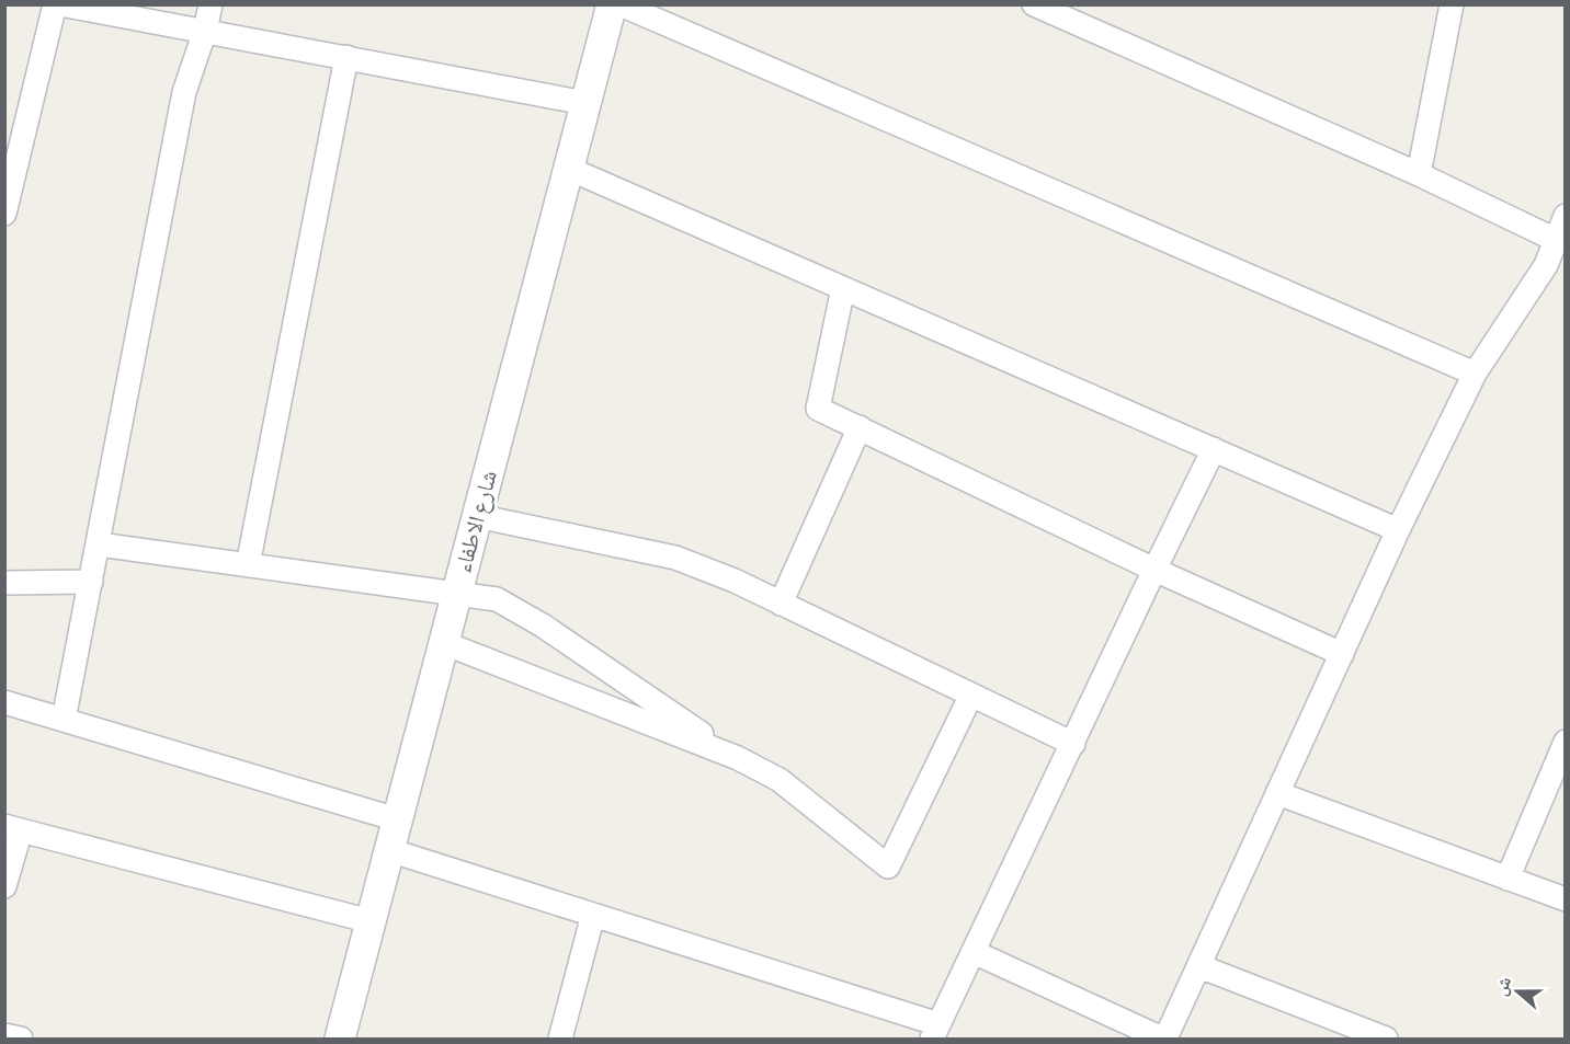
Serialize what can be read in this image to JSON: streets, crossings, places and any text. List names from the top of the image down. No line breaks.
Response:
{"streets":{"street":["شارع الاطفاء"]},"north":"left"}
